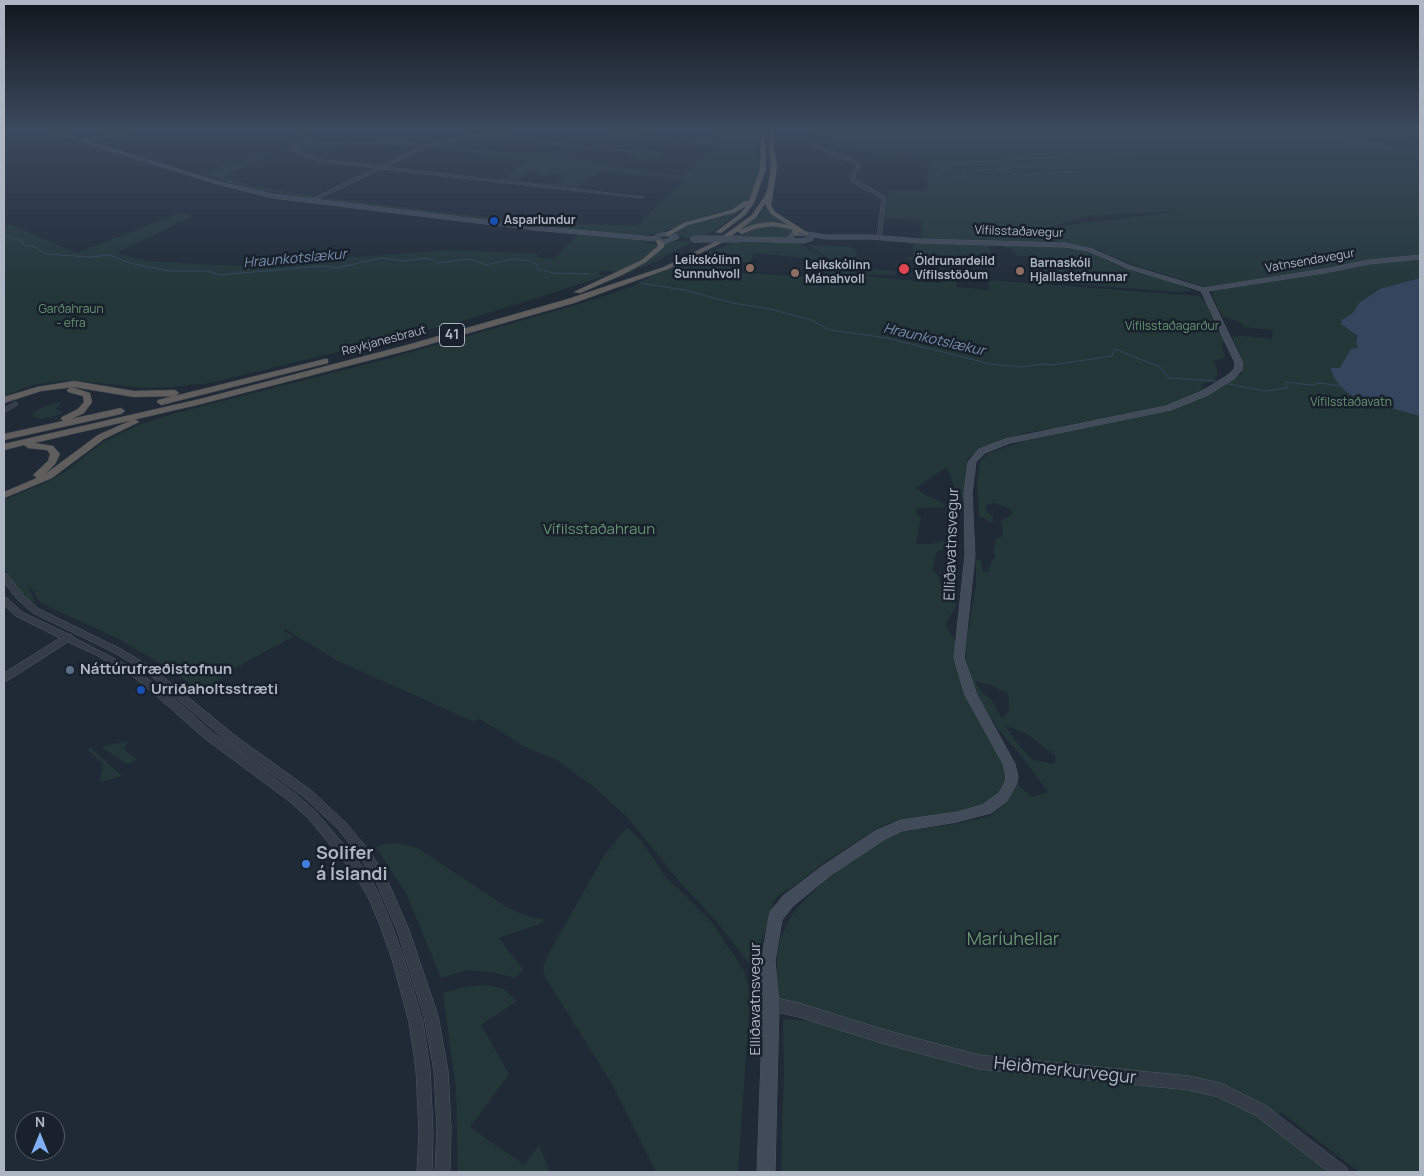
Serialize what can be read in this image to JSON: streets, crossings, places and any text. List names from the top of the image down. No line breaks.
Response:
{"streets":{"highway":["41","Reykjanesbraut"],"main road":["Vífilsstaðavegur","Vatnsendavegur","Elliðavatnsvegur"],"street":["Heiðmerkurvegur"]},"crossings":[["Vífilsstaðavegur","Vatnsendavegur"],["Vífilsstaðavegur","Elliðavatnsvegur"],["Vatnsendavegur","Elliðavatnsvegur"],["Elliðavatnsvegur","Heiðmerkurvegur"]],"water":["Hraunkotslækur"],"parks":["Garðahraun - efra","Vífilsstaðagarður","Vífilsstaðavatn","Vífilsstaðahraun","Maríuhellar"],"places":["Asparlundur","Leikskólinn Sunnuhvoll","Öldrunardeild Vífilsstöðum","Barnaskóli Hjallastefnunnar","Leikskólinn Mánahvoll","Náttúrufræðistofnun","Urriðaholtsstræti","Solifer á Íslandi"],"north":"top"}
